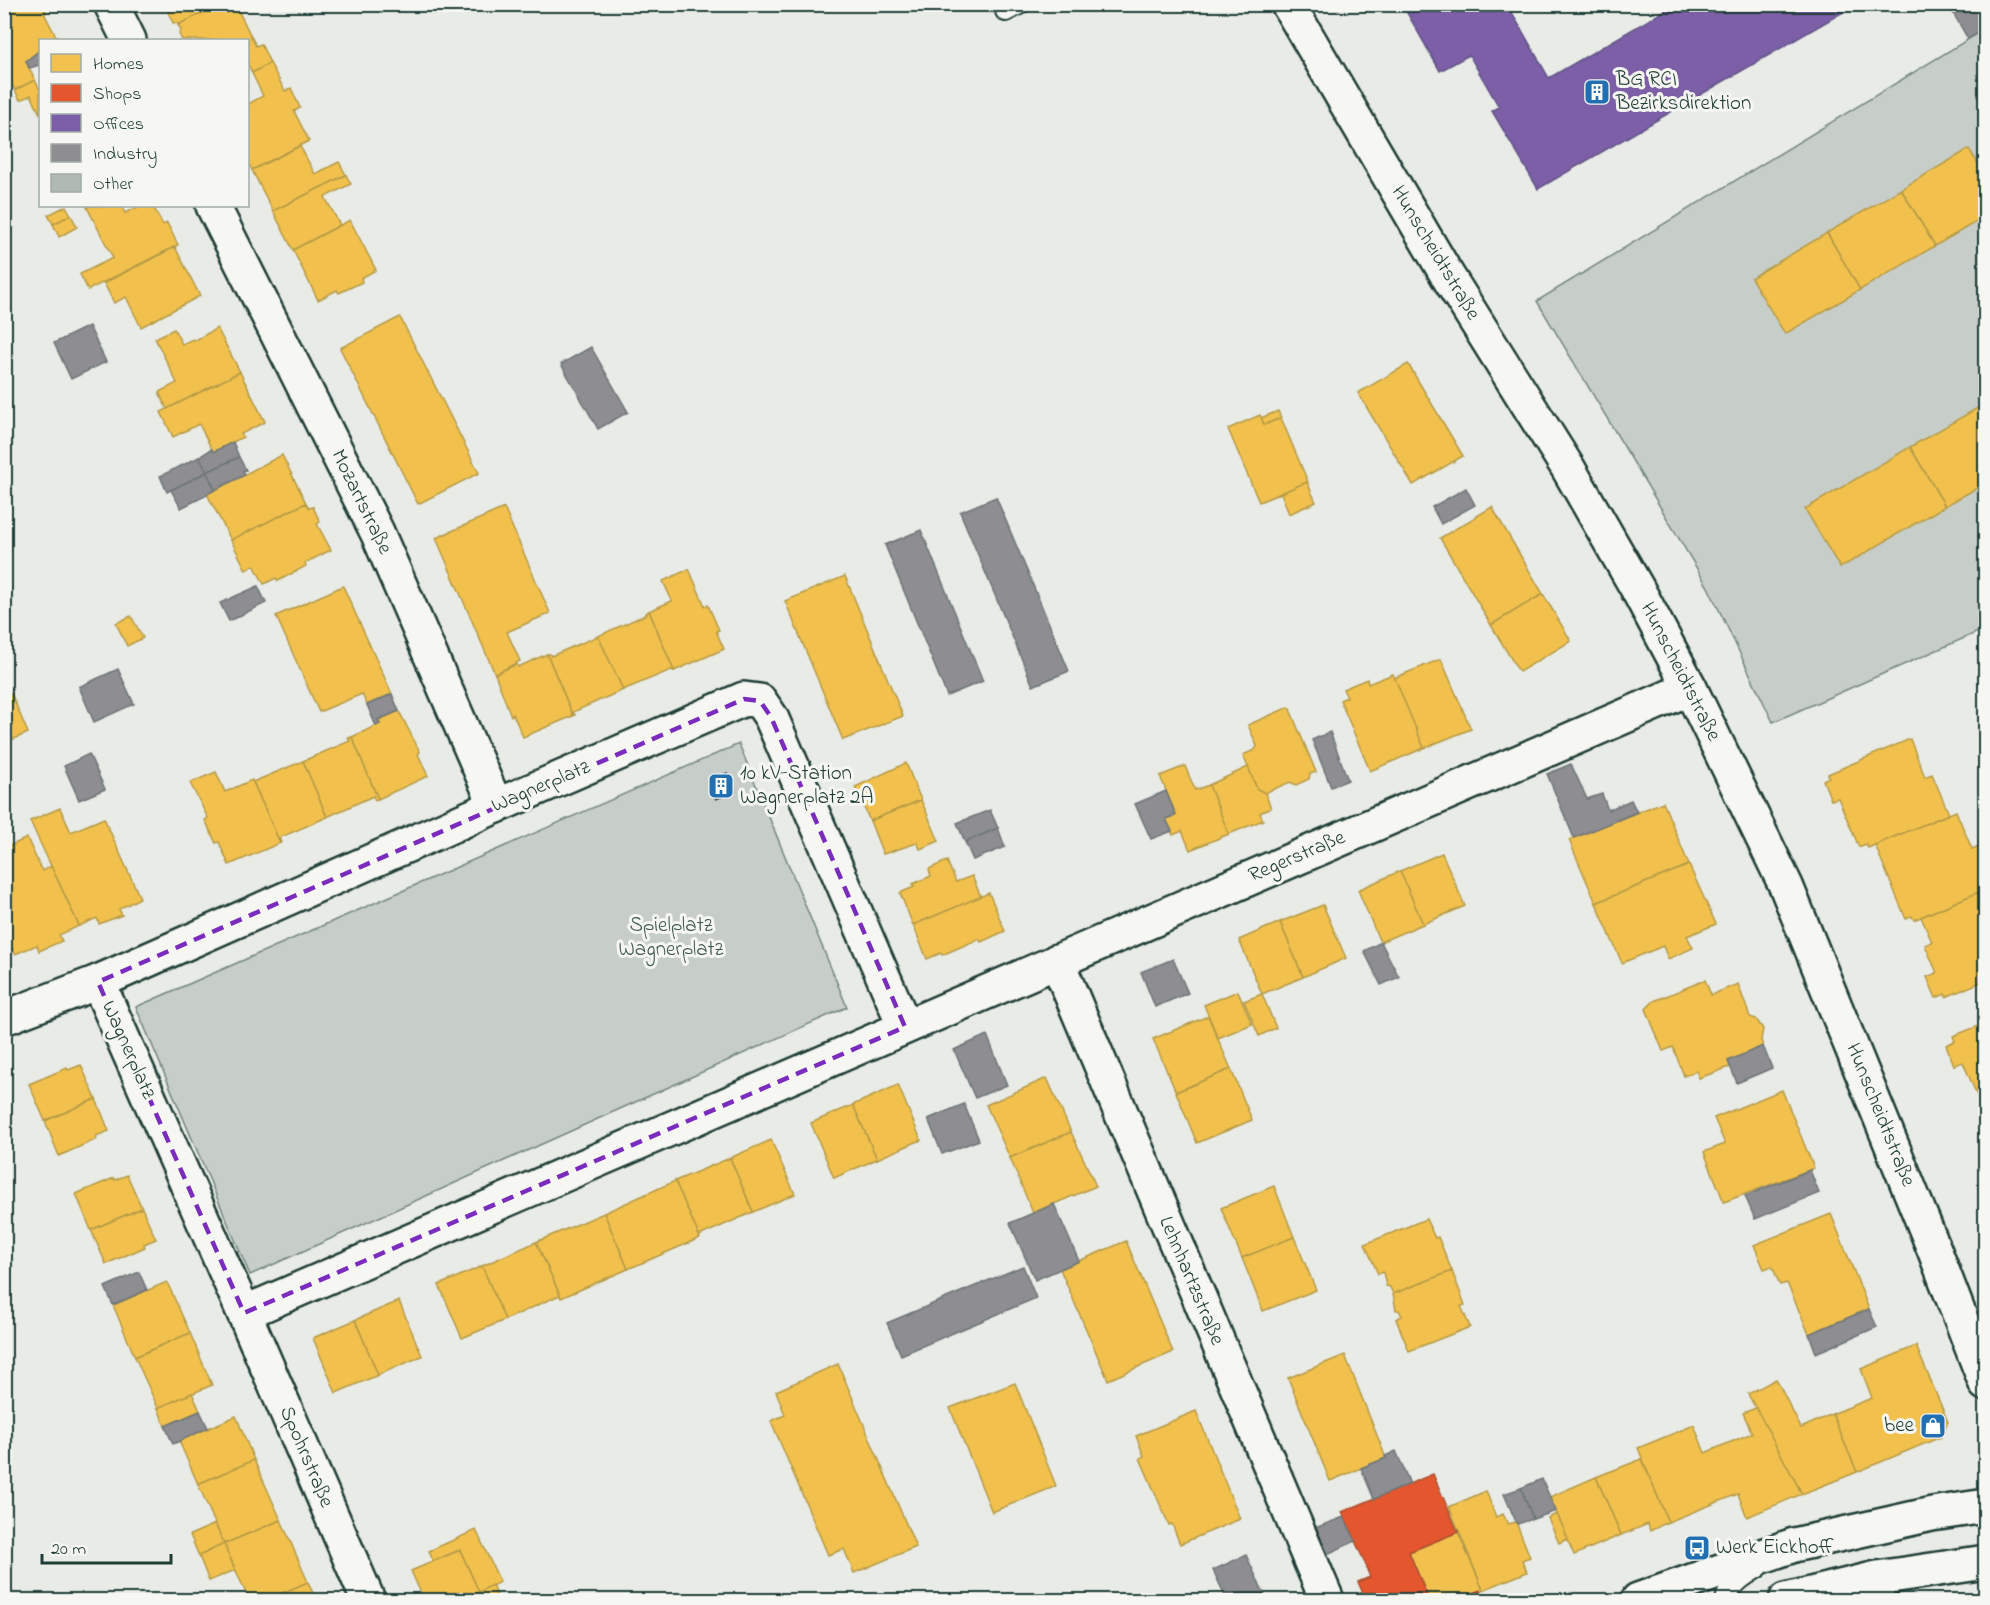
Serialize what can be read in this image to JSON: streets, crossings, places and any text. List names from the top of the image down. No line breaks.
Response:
{"streets":{"street":["Hunscheidtstraße","Mozartstraße","Wagnerplatz","Regerstraße","Lehnhartzstraße","Spohrstraße"]},"crossings":[["Hunscheidtstraße","Regerstraße"],["Mozartstraße","Wagnerplatz"],["Wagnerplatz","Regerstraße"],["Wagnerplatz","Spohrstraße"],["Regerstraße","Lehnhartzstraße"]],"parks":["Spielplatz Wagnerplatz"],"places":{"building":["BG RCI Bezirksdirektion","10 kV-Station Wagnerplatz 2A"],"shop":["bee"],"bus stop":["Werk Eickhoff"]},"legend":["Homes","Shops","Offices","Industry","Other"],"scale_bar":"20 m"}
